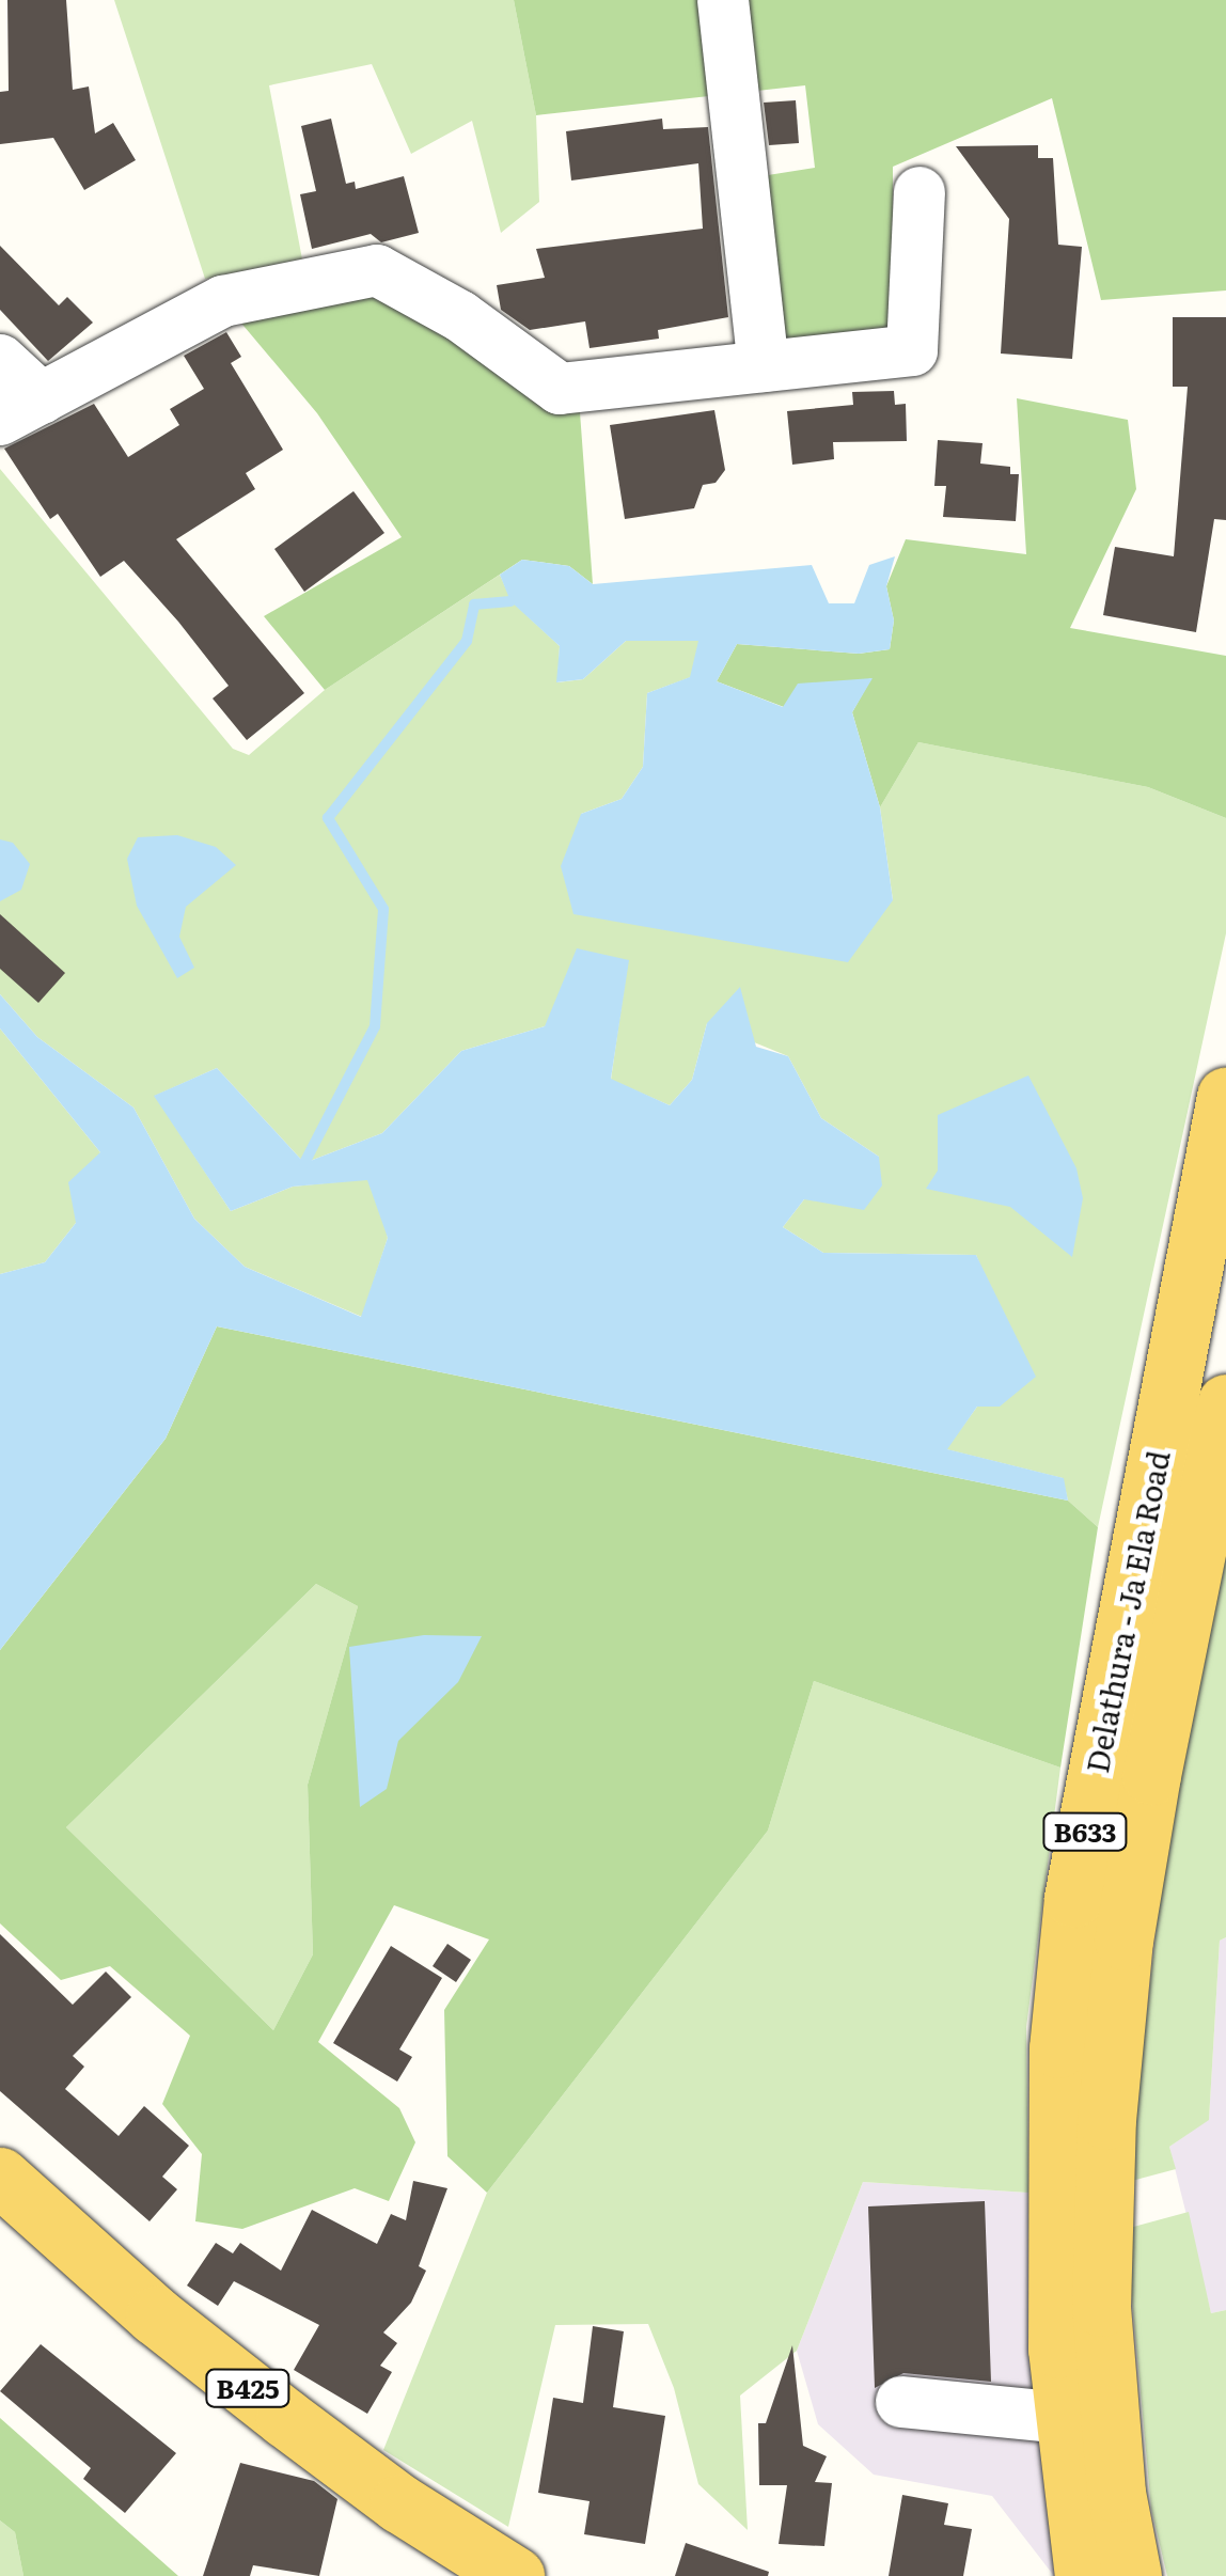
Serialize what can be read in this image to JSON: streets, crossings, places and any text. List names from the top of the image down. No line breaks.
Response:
{"streets":{"main road":["Delathura - Ja Ela Road","B633","B425"]}}
